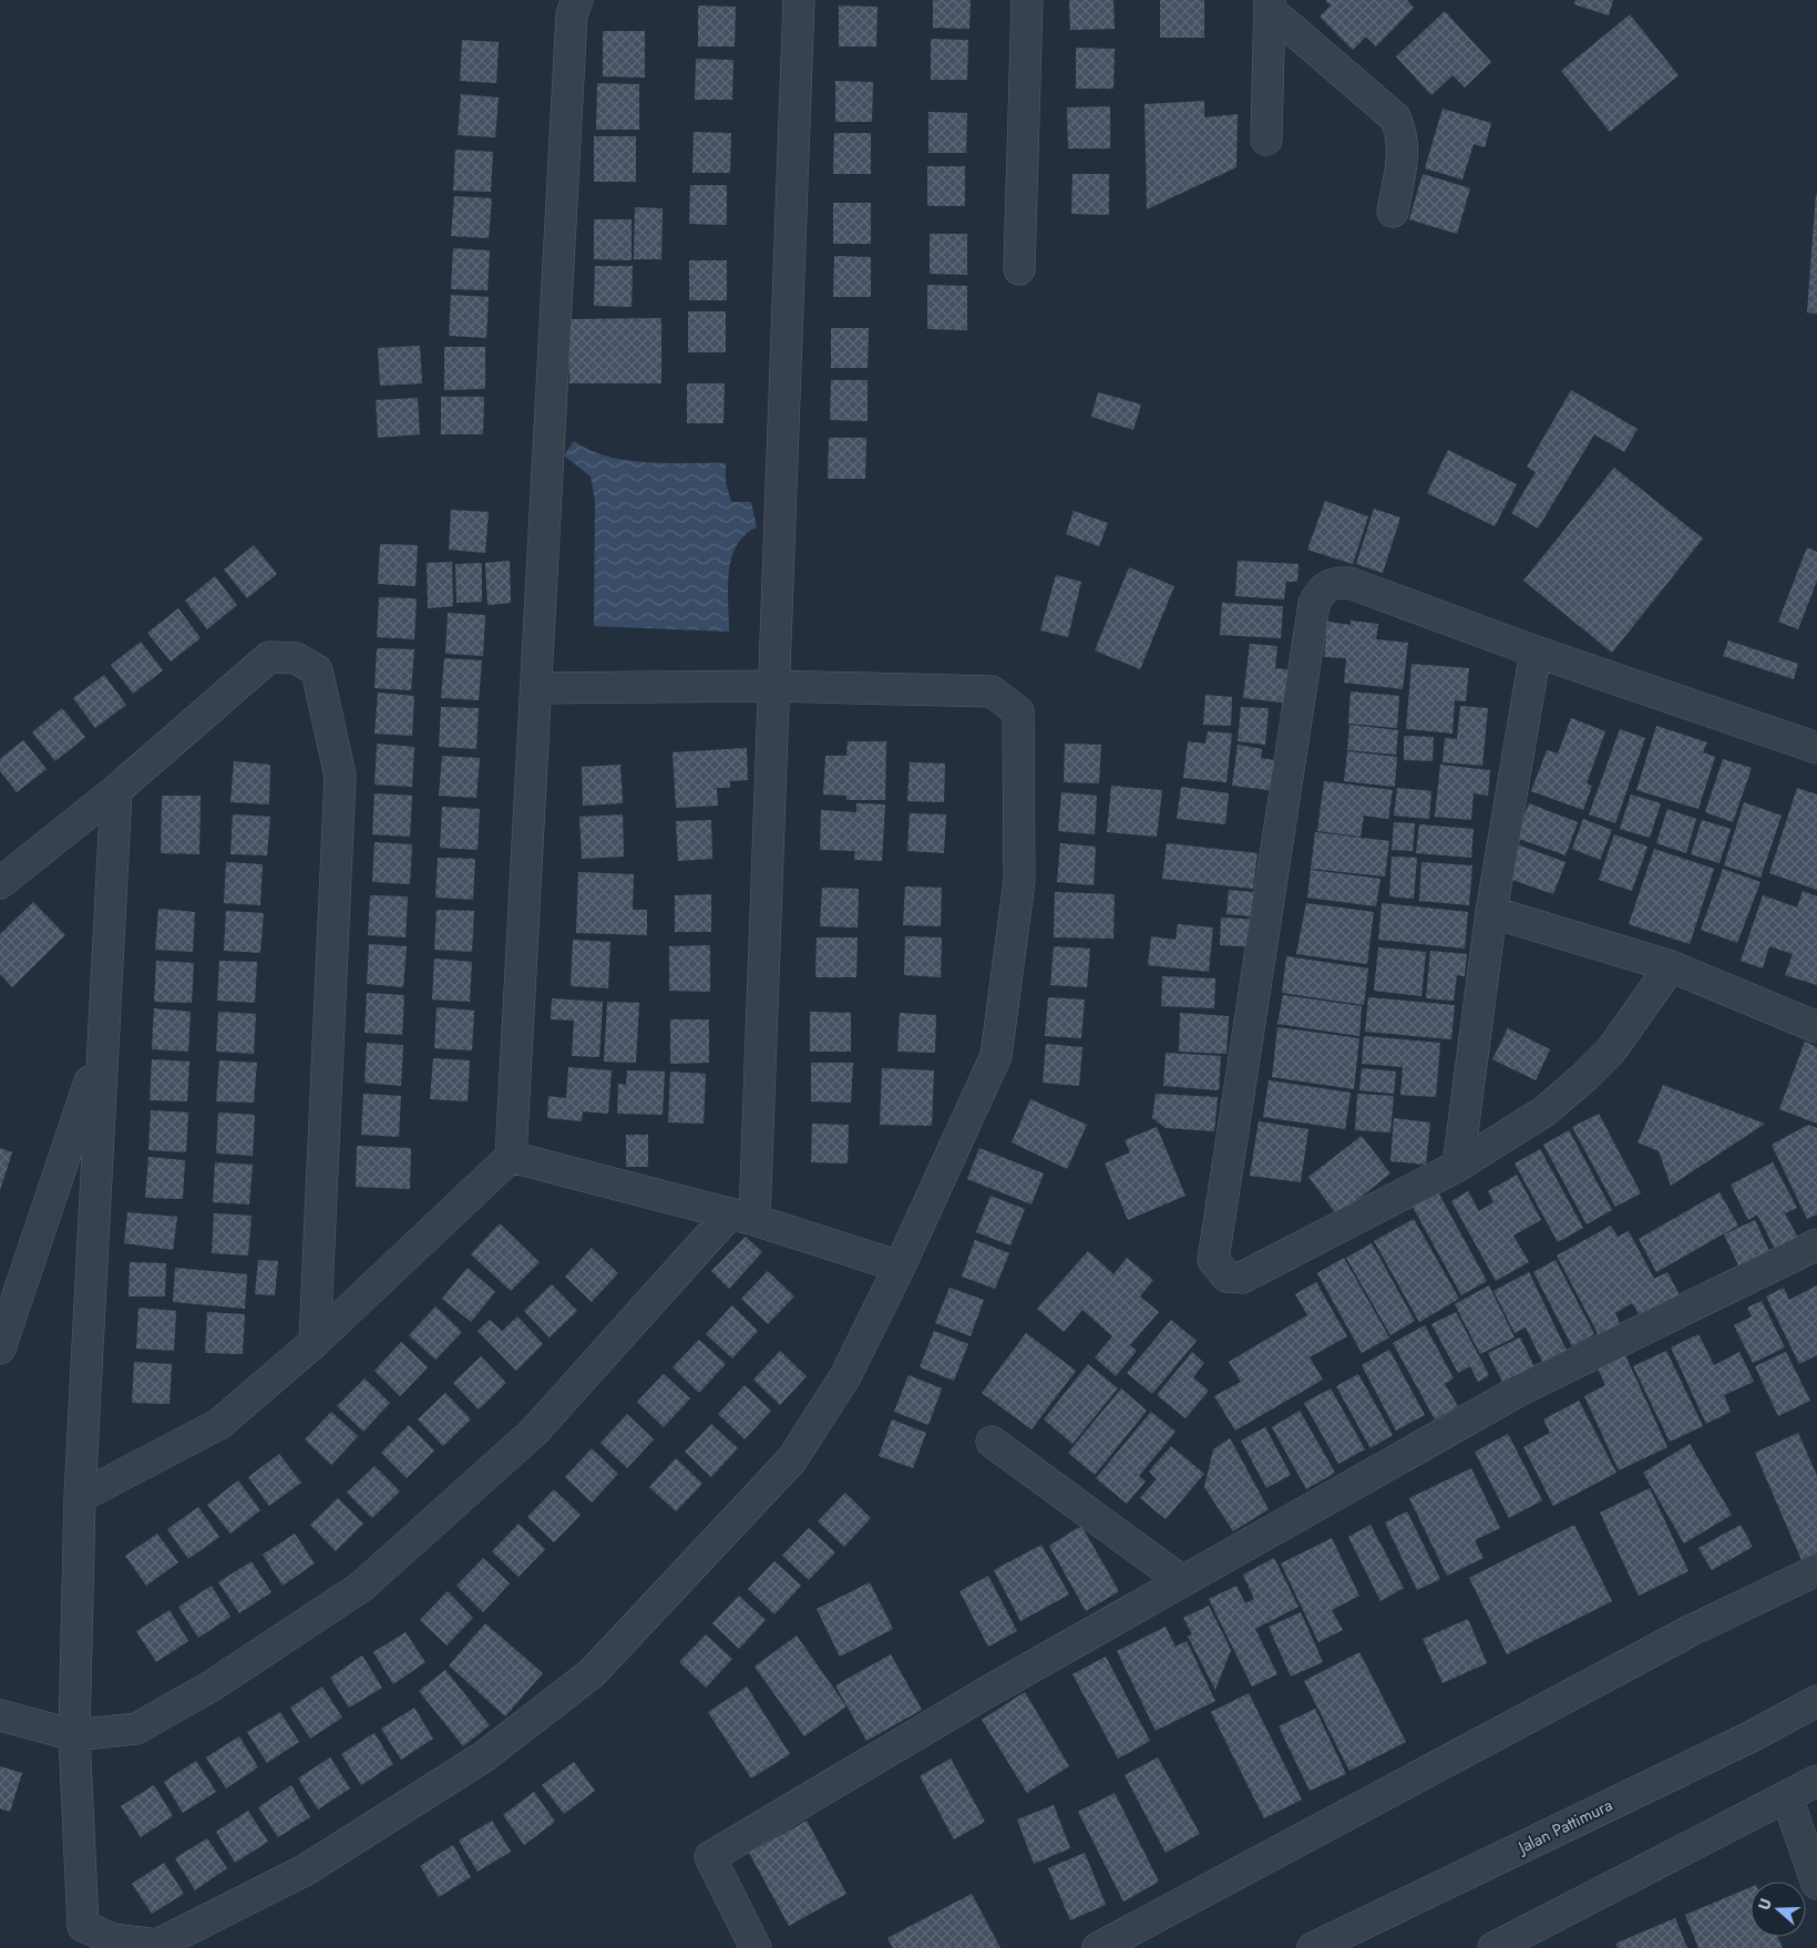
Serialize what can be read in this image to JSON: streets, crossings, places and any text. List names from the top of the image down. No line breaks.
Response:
{"streets":{"street":["Jalan Pattimura"]},"north":"left"}
